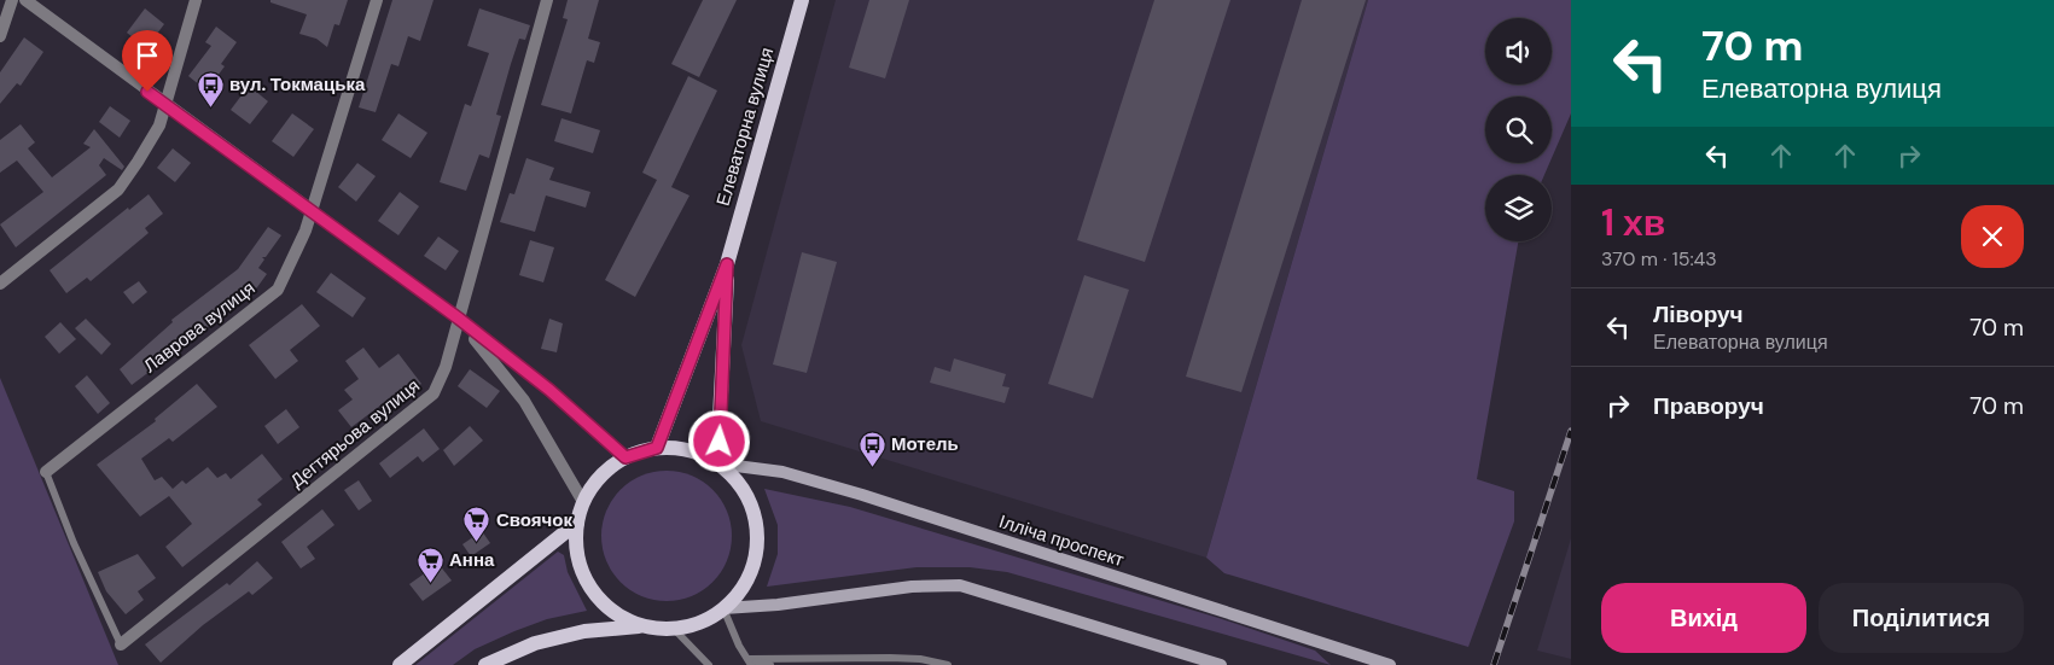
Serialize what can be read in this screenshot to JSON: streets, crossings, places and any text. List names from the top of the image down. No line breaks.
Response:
{"streets":{"main road":["Елеваторна вулиця","Ілліча проспект"],"street":["Лаврова вулиця","Дегтярьова вулиця"]},"crossings":[["Елеваторна вулиця","Ілліча проспект"]],"places":{"bus stop":["вул. Токмацька","Мотель"],"supermarket":["Своячок","Анна"]},"page":{"turn":["70 m","Елеваторна вулиця"],"heading":["1 хв","370 m · 15:43"],"list":[{"name":"Ліворуч","note":"Елеваторна вулиця","value":"70 m"},{"name":"Праворуч","value":"70 m"}],"buttons":["Вихід","Поділитися"]}}
